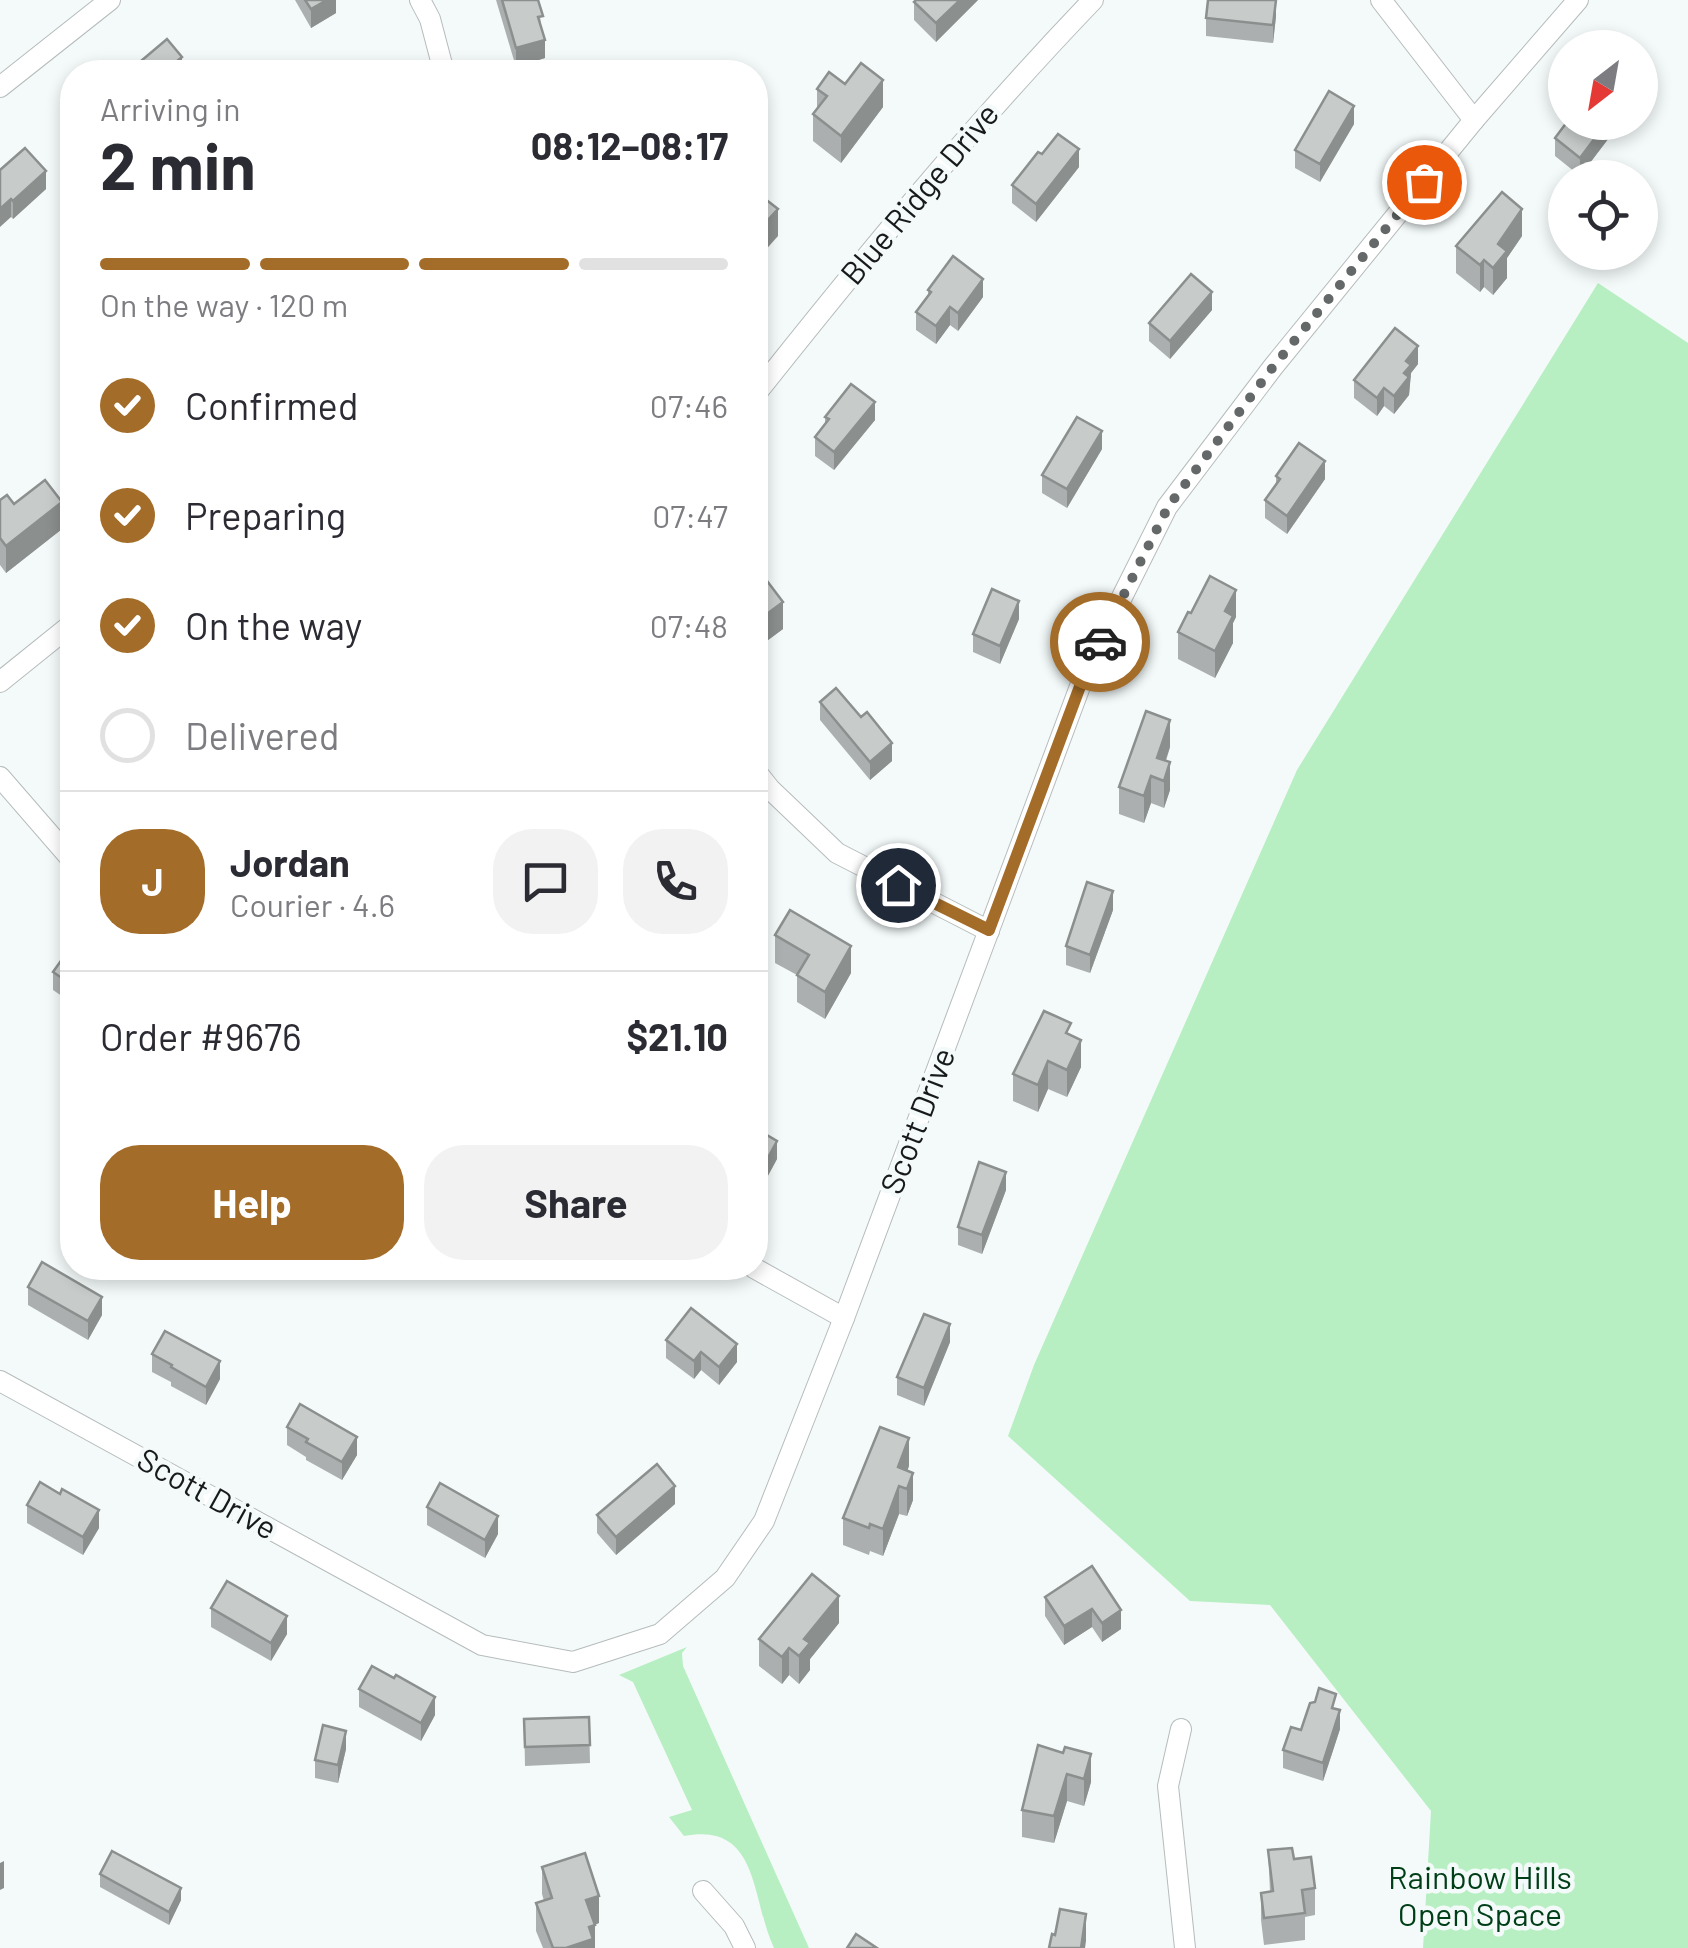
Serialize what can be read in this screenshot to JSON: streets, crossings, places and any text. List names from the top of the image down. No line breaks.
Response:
{"streets":{"street":["Blue Ridge Drive","Scott Drive"]},"parks":["Rainbow Hills Open Space"],"north":"bottom left","page":{"heading":["2 min","Arriving in","08:12–08:17"],"panel":["Jordan","Courier · 4.6","Order #9676","$21.10"],"bar":"On the way · 120 m","list":[["Confirmed","07:46"],["Preparing","07:47"],["On the way","07:48"],"Delivered"],"round":"J","buttons":["Help","Share"]}}
